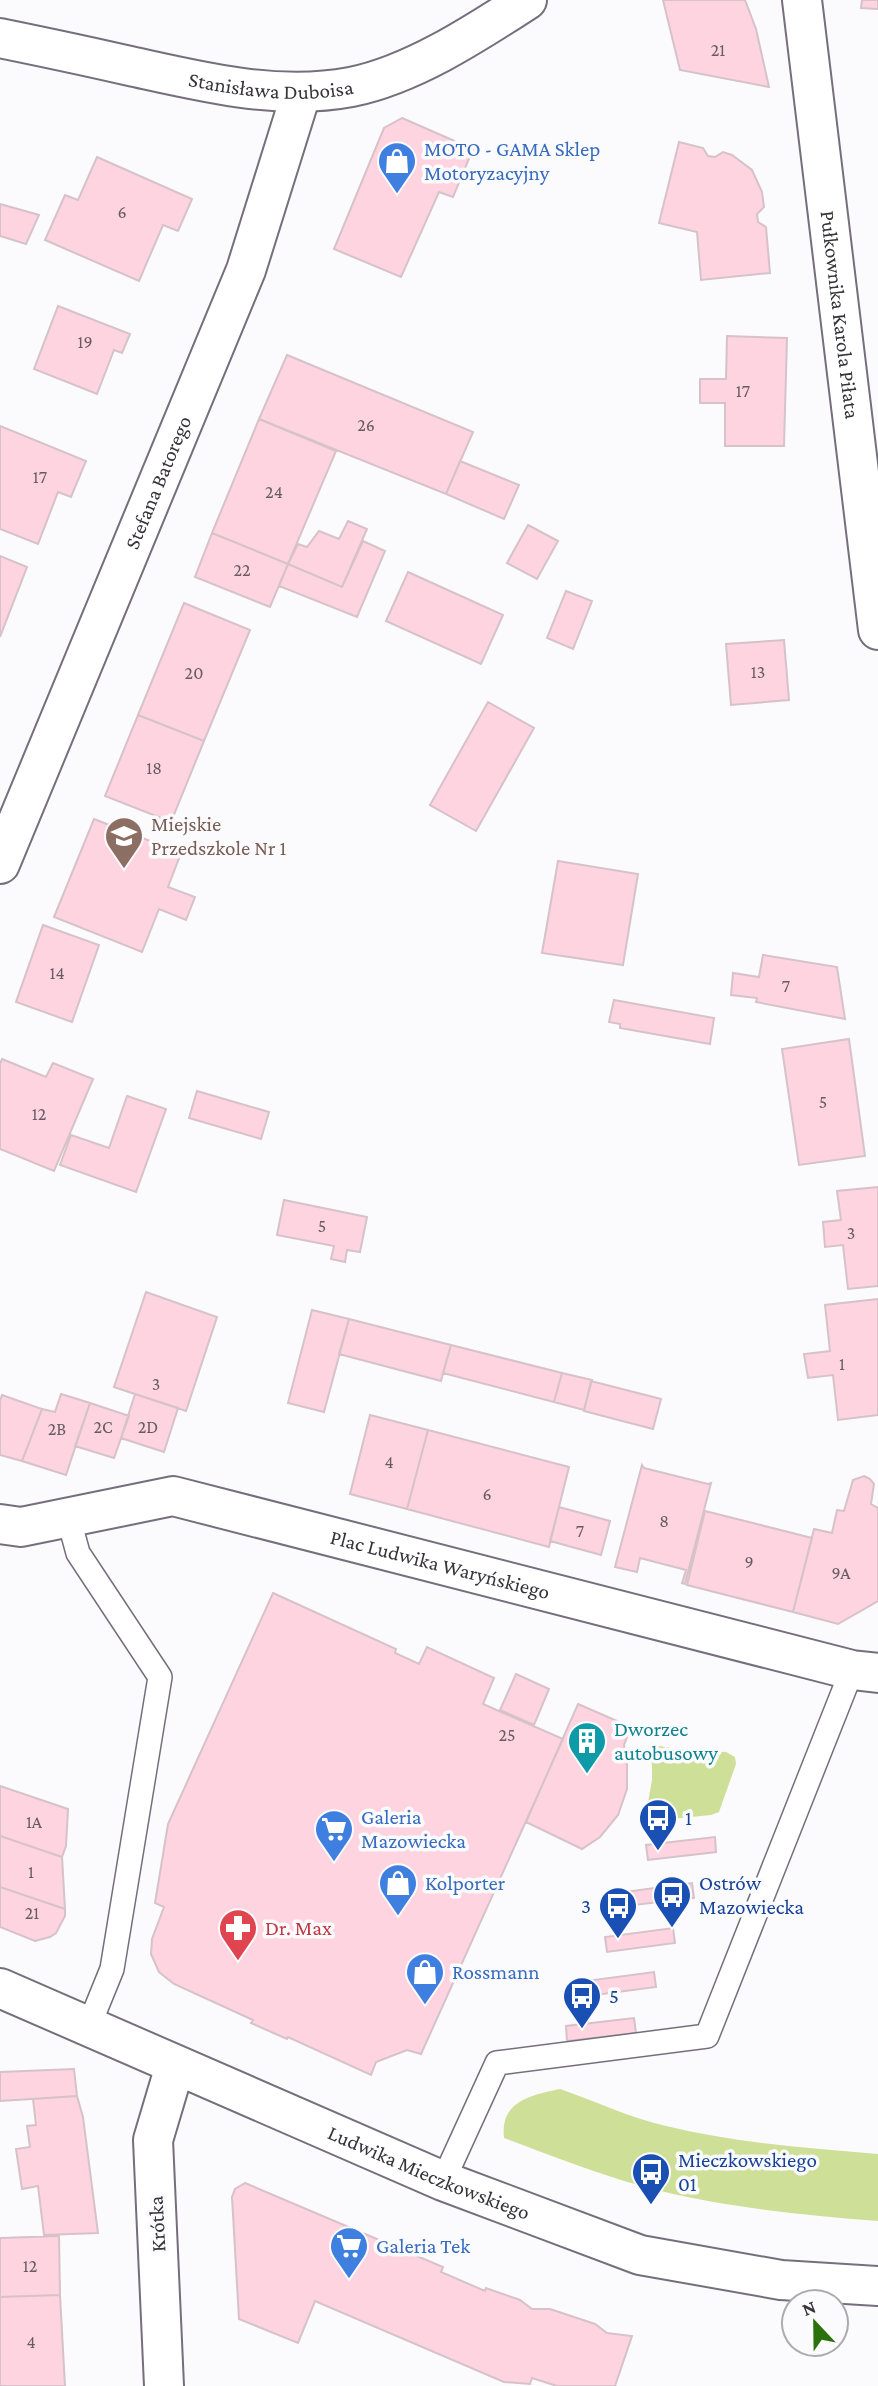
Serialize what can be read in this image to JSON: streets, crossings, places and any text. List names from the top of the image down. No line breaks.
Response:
{"streets":{"street":["Stanisława Duboisa","Pułkownika Karola Piłata","Stefana Batorego","Plac Ludwika Waryńskiego","Ludwika Mieczkowskiego","Krótka"]},"crossings":[["Stanisława Duboisa","Stefana Batorego"],["Ludwika Mieczkowskiego","Krótka"]],"places":{"shop":["MOTO - GAMA Sklep Motoryzacyjny","Kolporter","Rossmann"],"school or university":["Miejskie Przedszkole Nr 1"],"building":["Dworzec autobusowy"],"bus stop":["1","Ostrów Mazowiecka","3","5","Mieczkowskiego 01"],"supermarket":["Galeria Mazowiecka","Galeria Tek"],"pharmacy":["Dr. Max"]},"house_numbers":["21","6","19","17","26","17","24","22","13","20","18","14","7","5","12","5","3","1","3","2C","2D","2B","4","6","8","7","9","9A","25","1A","1","21","12","4"],"north":"top"}
